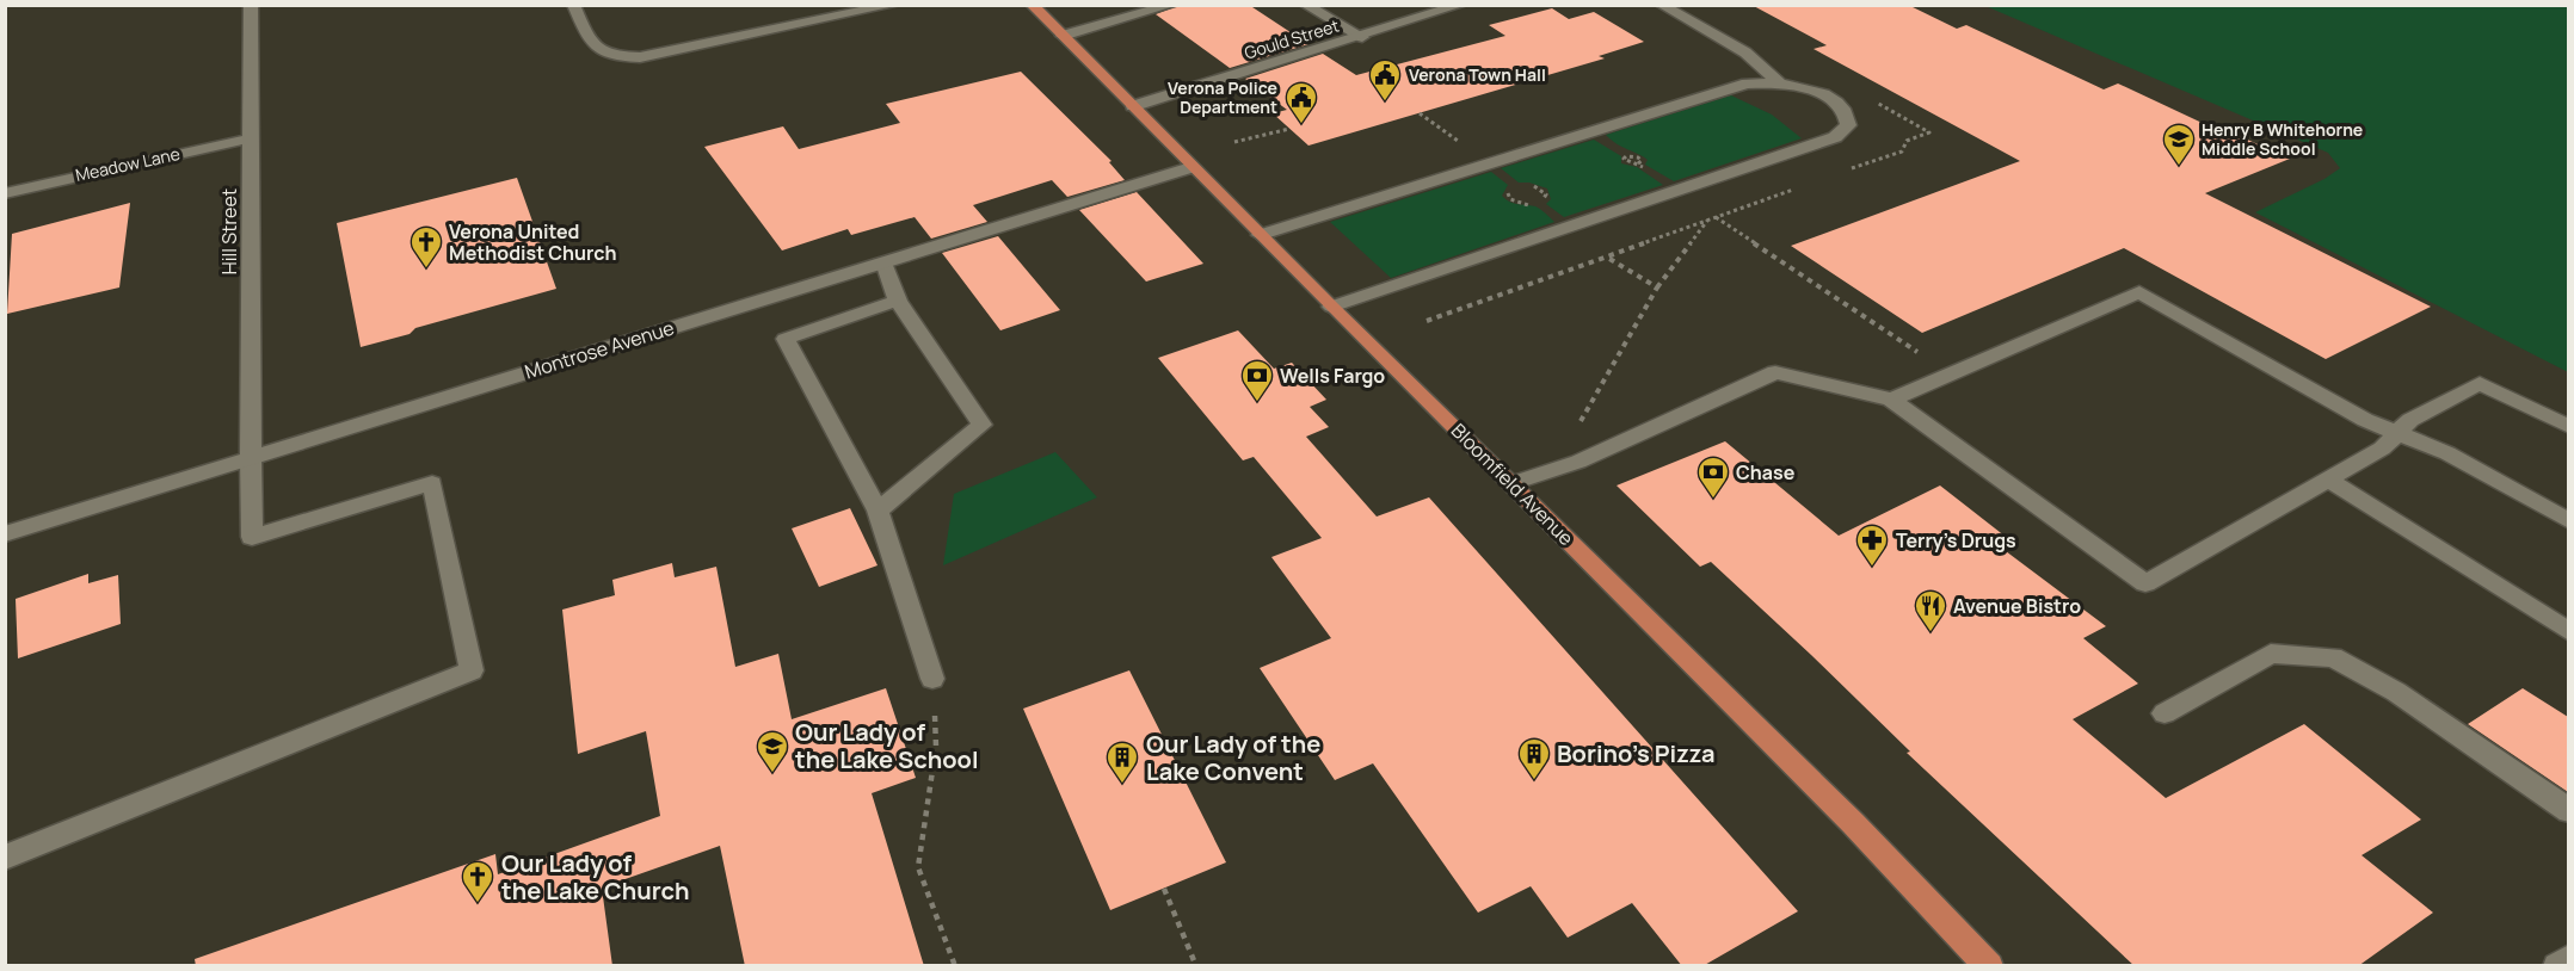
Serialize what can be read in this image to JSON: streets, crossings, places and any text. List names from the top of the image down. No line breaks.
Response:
{"streets":{"main road":["Bloomfield Avenue"],"street":["Gould Street","Meadow Lane","Hill Street","Montrose Avenue"]},"crossings":[["Gould Street","Bloomfield Avenue"],["Meadow Lane","Hill Street"],["Hill Street","Montrose Avenue"],["Montrose Avenue","Bloomfield Avenue"]],"places":{"public building":["Verona Town Hall","Verona Police Department"],"school or university":["Henry B Whitehorne Middle School","Our Lady of the Lake School"],"church":["Verona United Methodist Church","Our Lady of the Lake Church"],"bank":["Wells Fargo","Chase"],"pharmacy":["Terry's Drugs"],"restaurant":["Avenue Bistro"],"building":["Borino's Pizza","Our Lady of the Lake Convent"]}}
